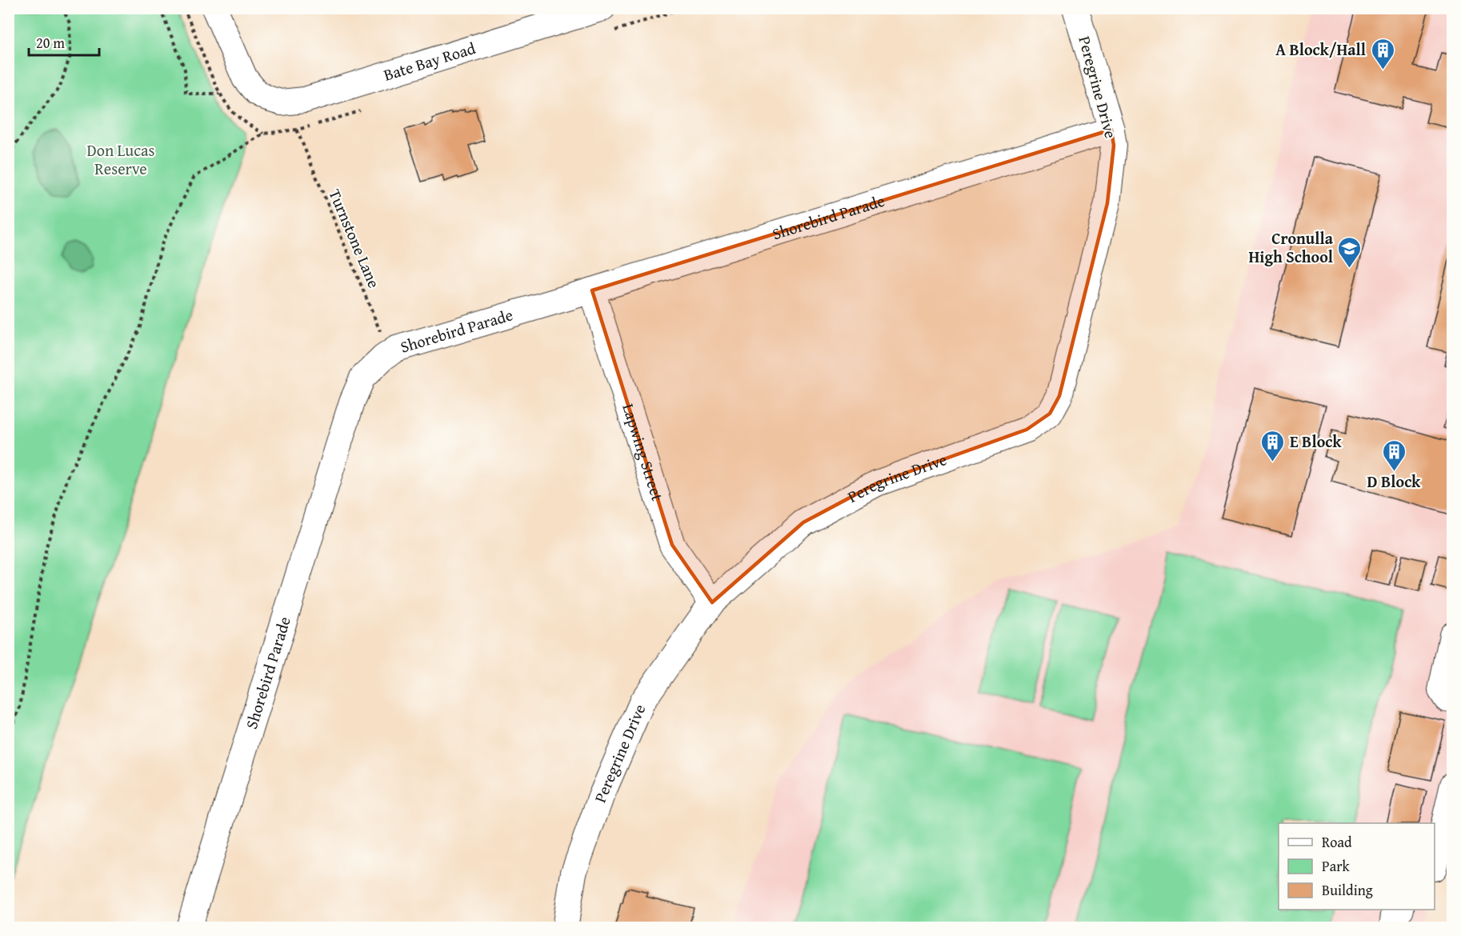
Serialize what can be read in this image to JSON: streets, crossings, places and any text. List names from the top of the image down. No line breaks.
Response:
{"streets":{"street":["Bate Bay Road","Peregrine Drive","Shorebird Parade","Lapwing Street"],"path":["Turnstone Lane"]},"crossings":[["Peregrine Drive","Shorebird Parade"],["Peregrine Drive","Lapwing Street"],["Shorebird Parade","Turnstone Lane"],["Shorebird Parade","Lapwing Street"]],"parks":["Don Lucas Reserve"],"places":{"building":["A Block/Hall","E Block","D Block"],"school or university":["Cronulla High School"]},"legend":["Road","Park","Building"],"scale_bar":"20 m"}
